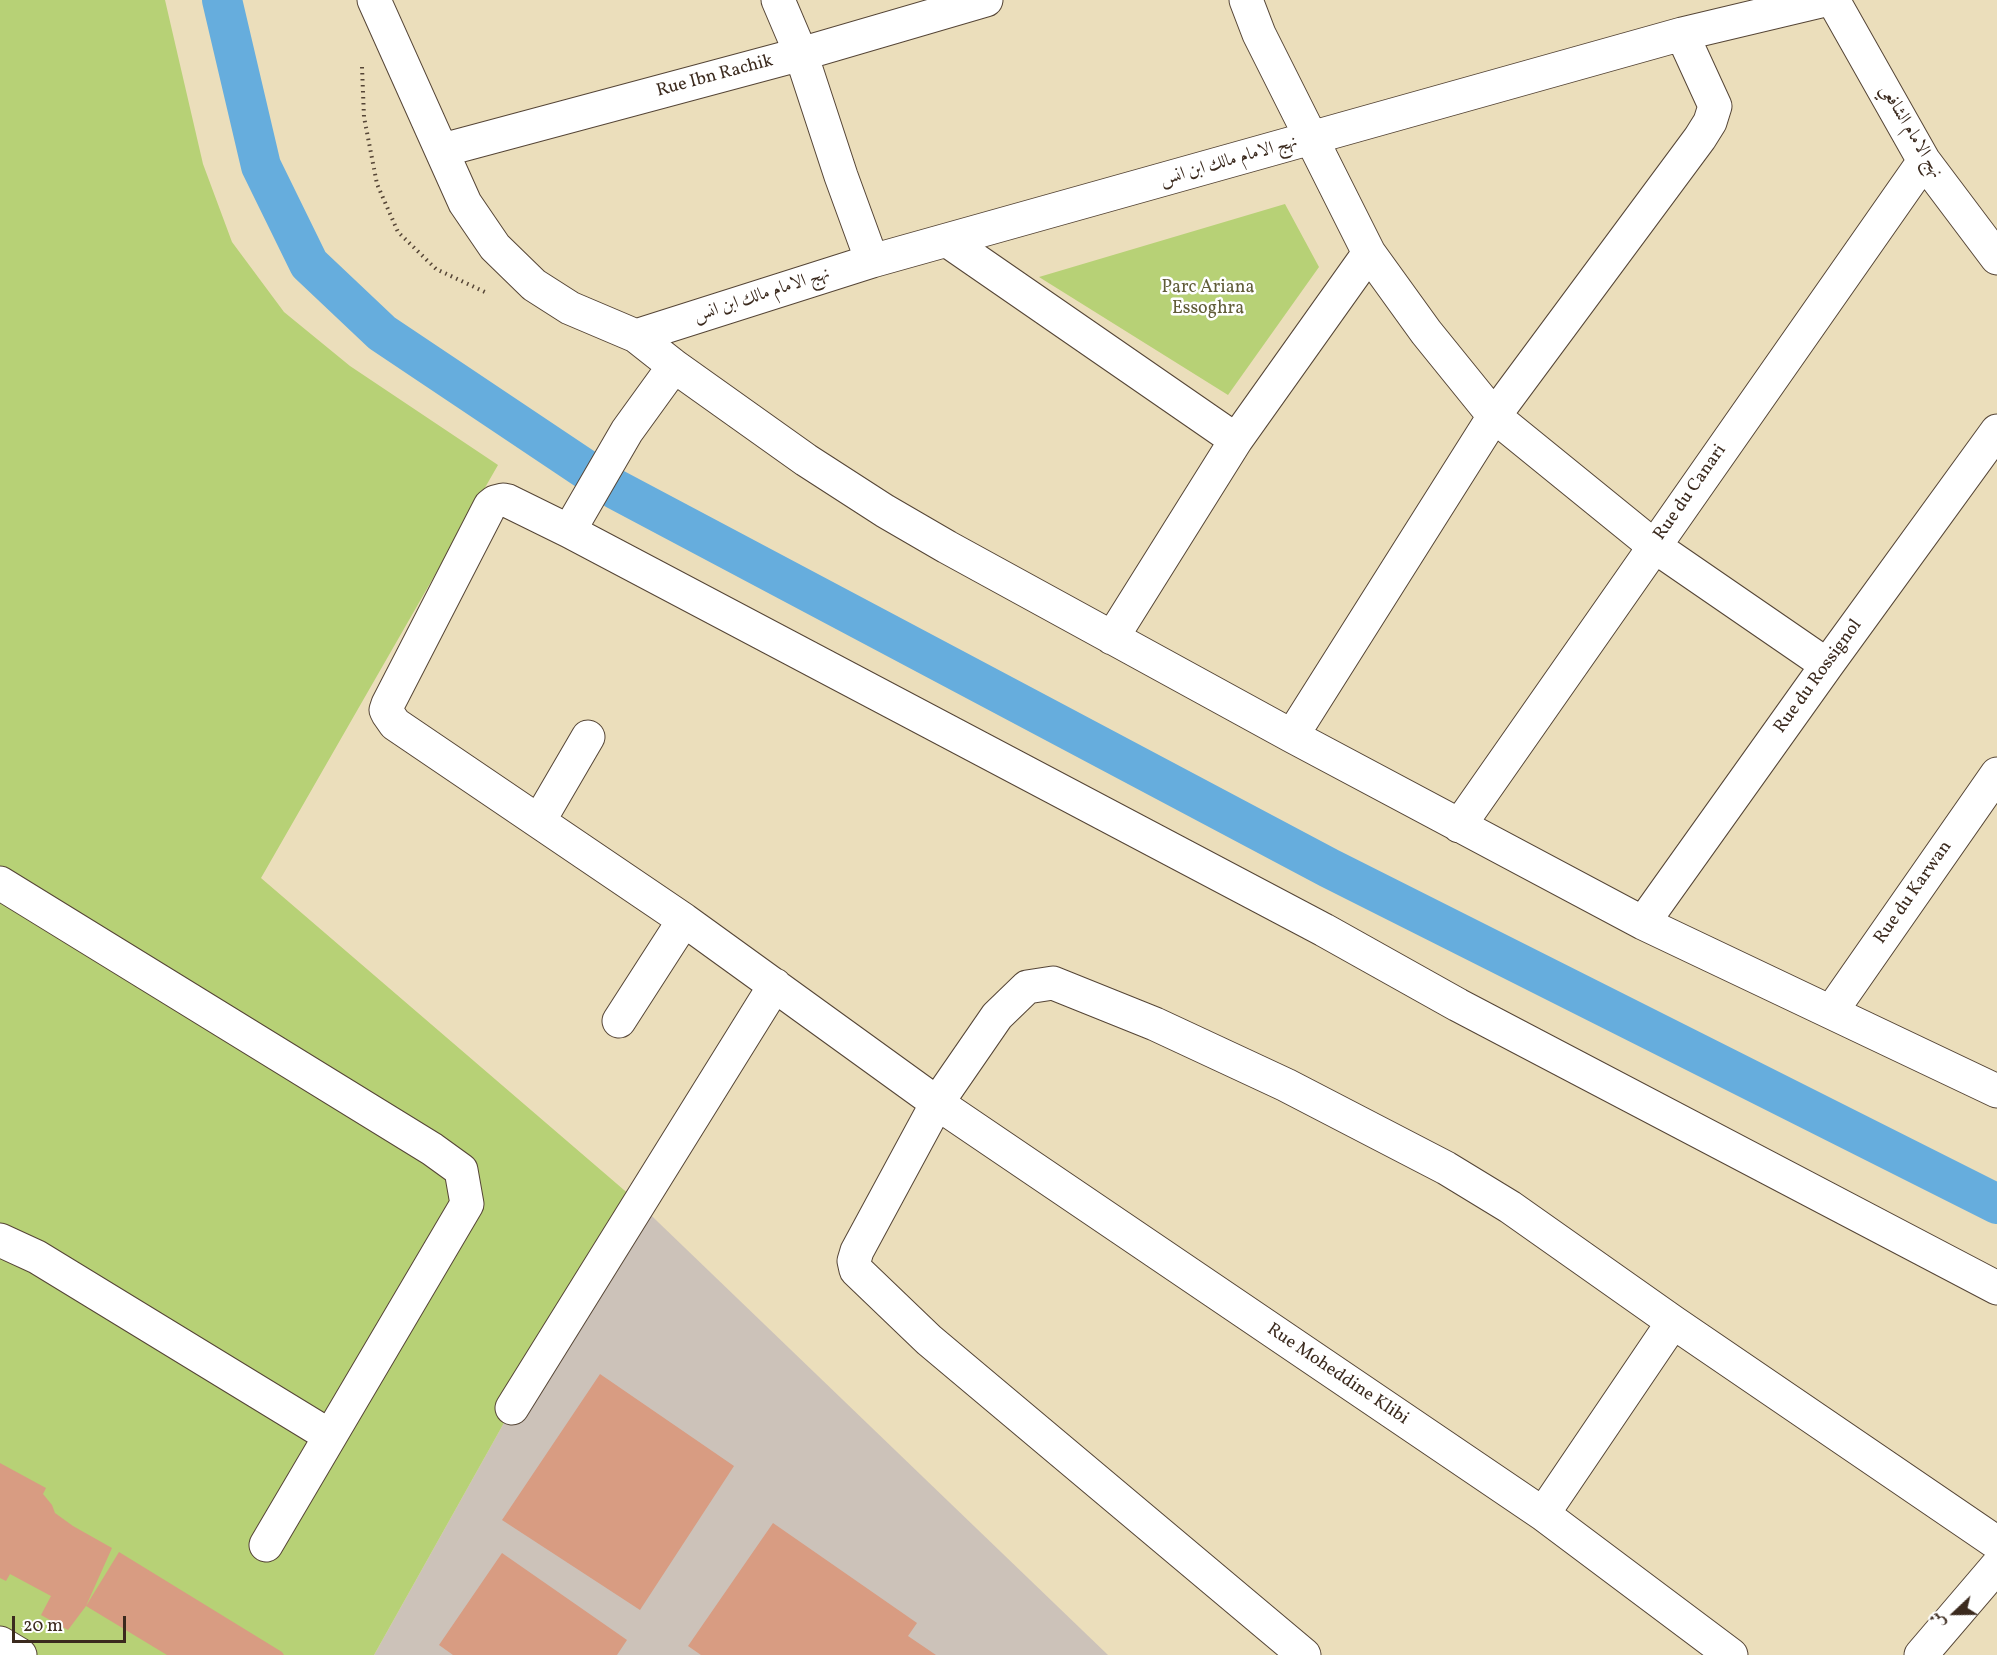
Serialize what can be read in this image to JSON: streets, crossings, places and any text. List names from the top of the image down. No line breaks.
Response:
{"streets":{"street":["Rue Ibn Rachik","نهج الامام الشافعي","نهج الامام مالك ابن انس","Rue du Canari","Rue du Rossignol","Rue du Karwan","Rue Moheddine Klibi"]},"crossings":[["نهج الامام الشافعي","Rue du Canari"]],"parks":["Parc Ariana Essoghra"],"scale_bar":"20 m","north":"left"}
